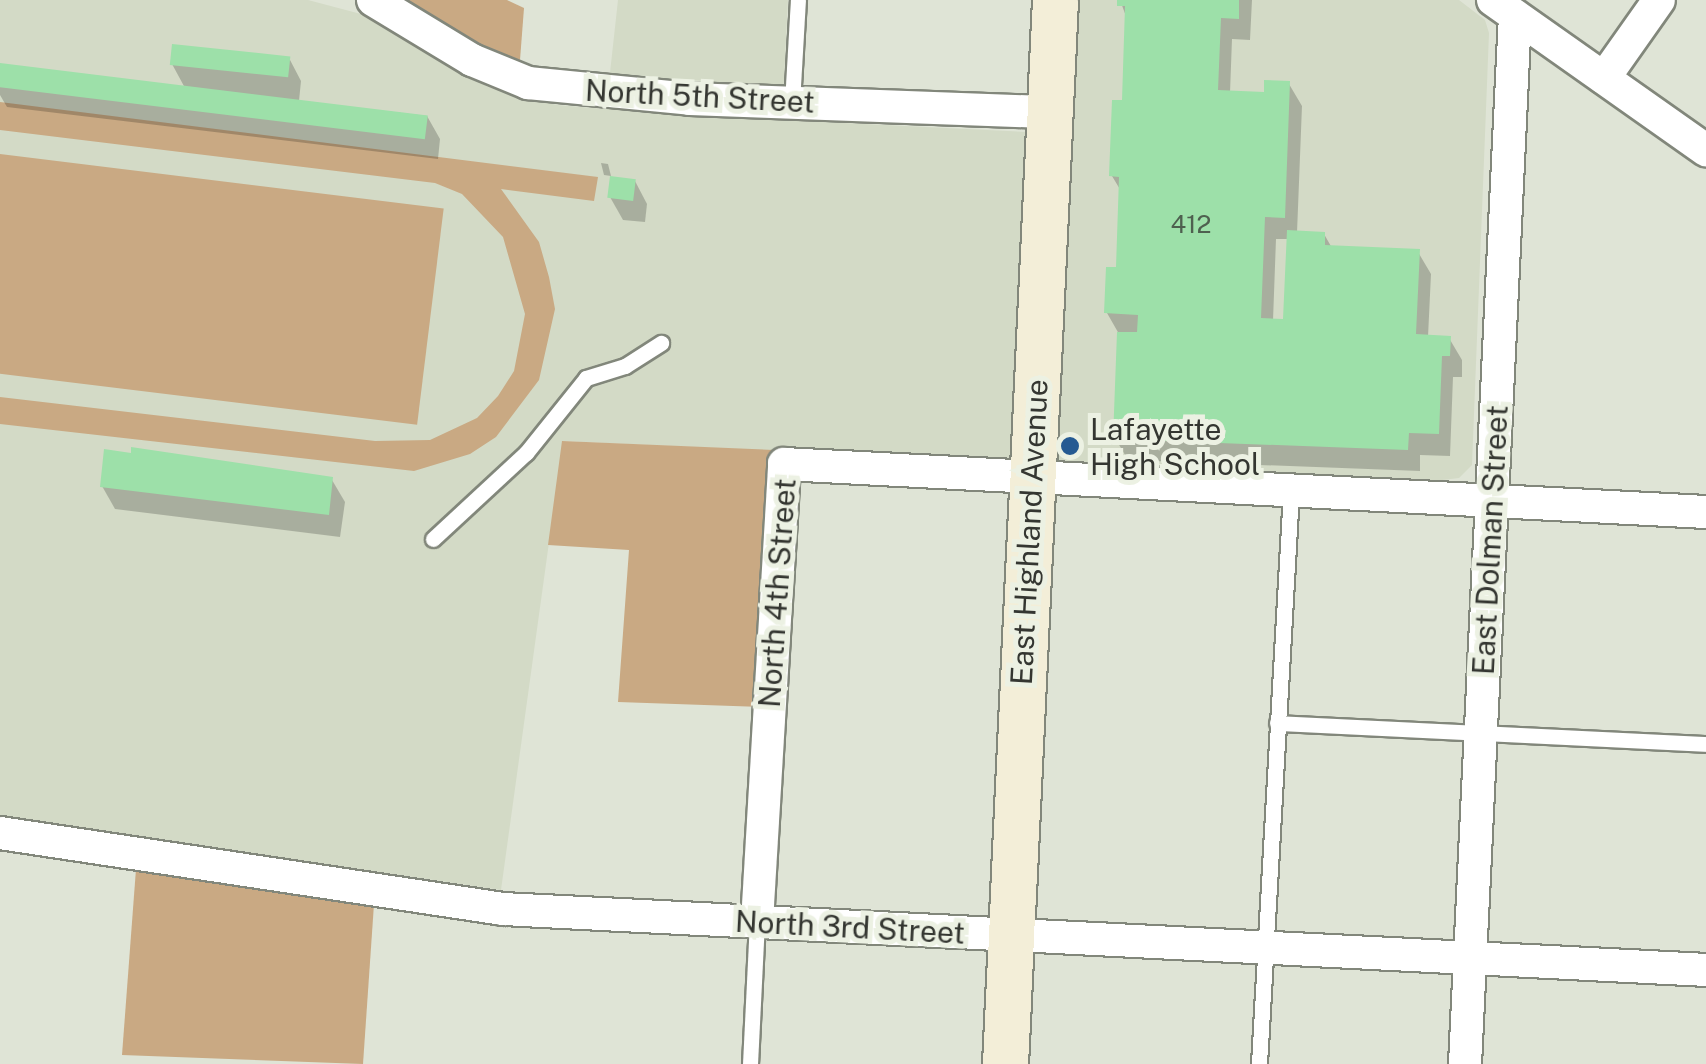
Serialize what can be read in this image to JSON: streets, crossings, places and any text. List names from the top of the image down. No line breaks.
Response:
{"streets":{"street":["North 5th Street","East Highland Avenue","East Dolman Street","North 4th Street","North 3rd Street"]},"crossings":[["North 5th Street","East Highland Avenue"],["East Highland Avenue","North 4th Street"],["East Highland Avenue","North 3rd Street"],["East Dolman Street","North 4th Street"],["East Dolman Street","North 3rd Street"],["North 4th Street","North 3rd Street"]],"places":["Lafayette High School"],"house_numbers":["412"]}
